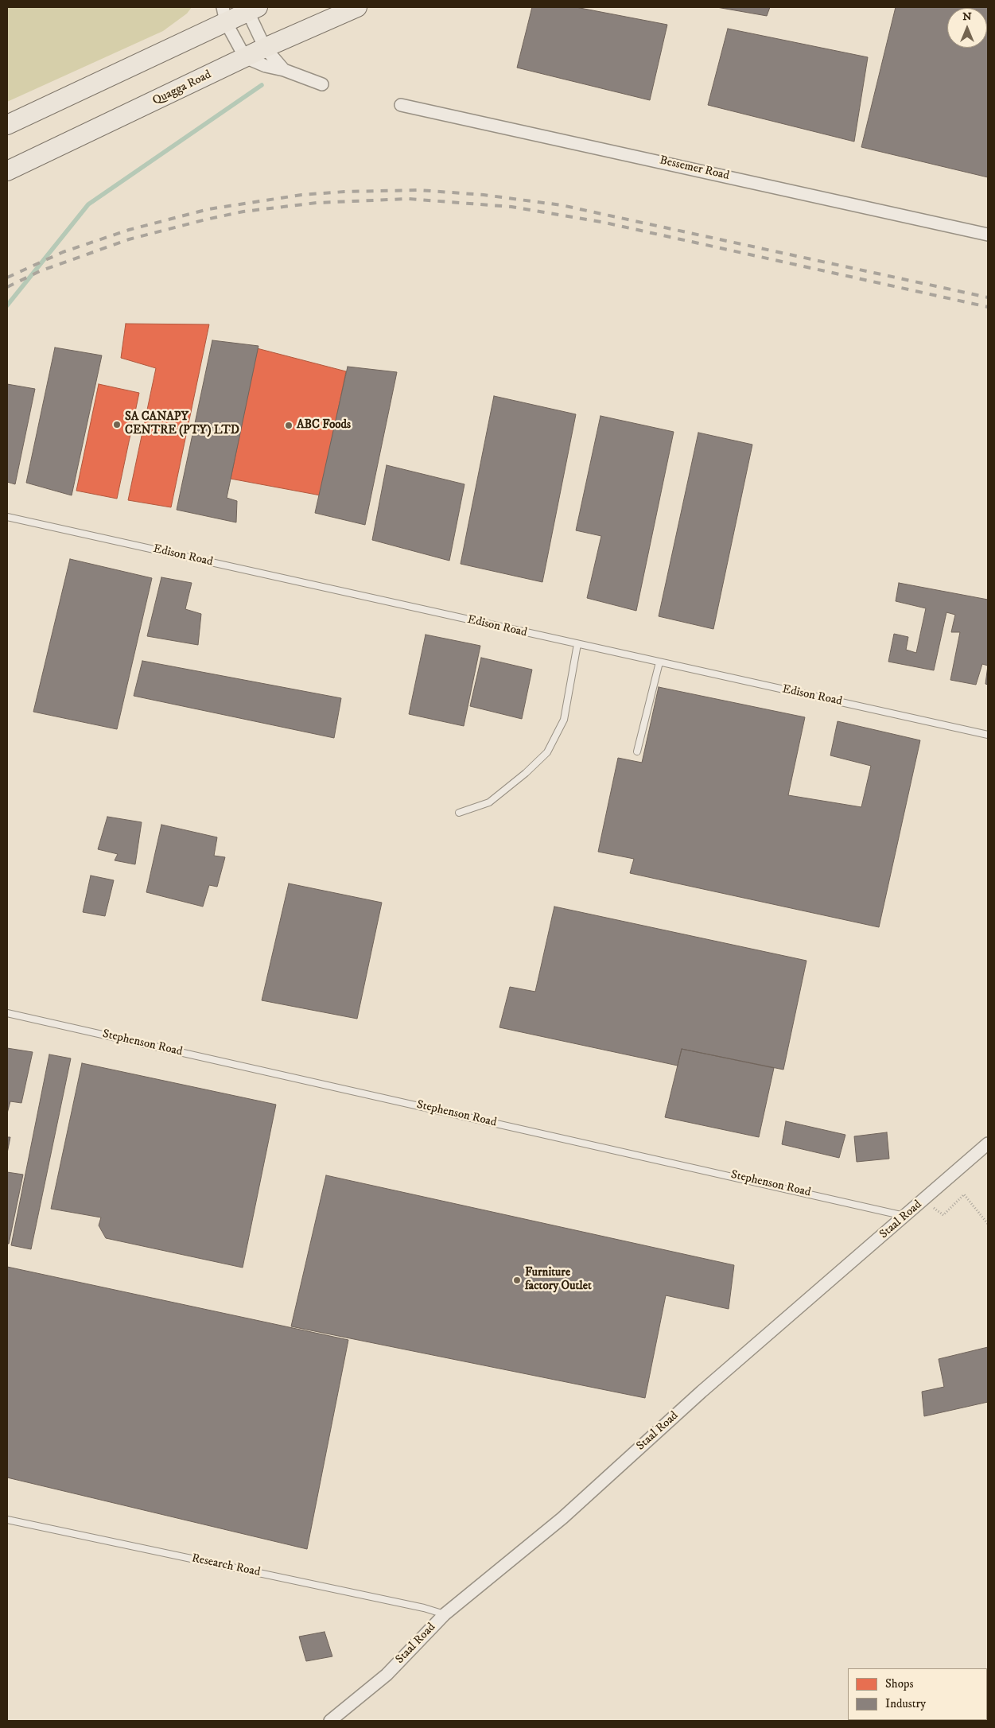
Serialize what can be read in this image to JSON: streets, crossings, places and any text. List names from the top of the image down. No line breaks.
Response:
{"streets":{"main road":["Quagga Road"],"street":["Bessemer Road","Staal Road"],"lane":["Edison Road","Stephenson Road","Research Road"]},"crossings":[["Stephenson Road","Staal Road"],["Staal Road","Research Road"]],"places":["SA CANAPY CENTRE (PTY) LTD","ABC Foods","Furniture factory Outlet"],"legend":["Shops","Industry"],"north":"top"}
